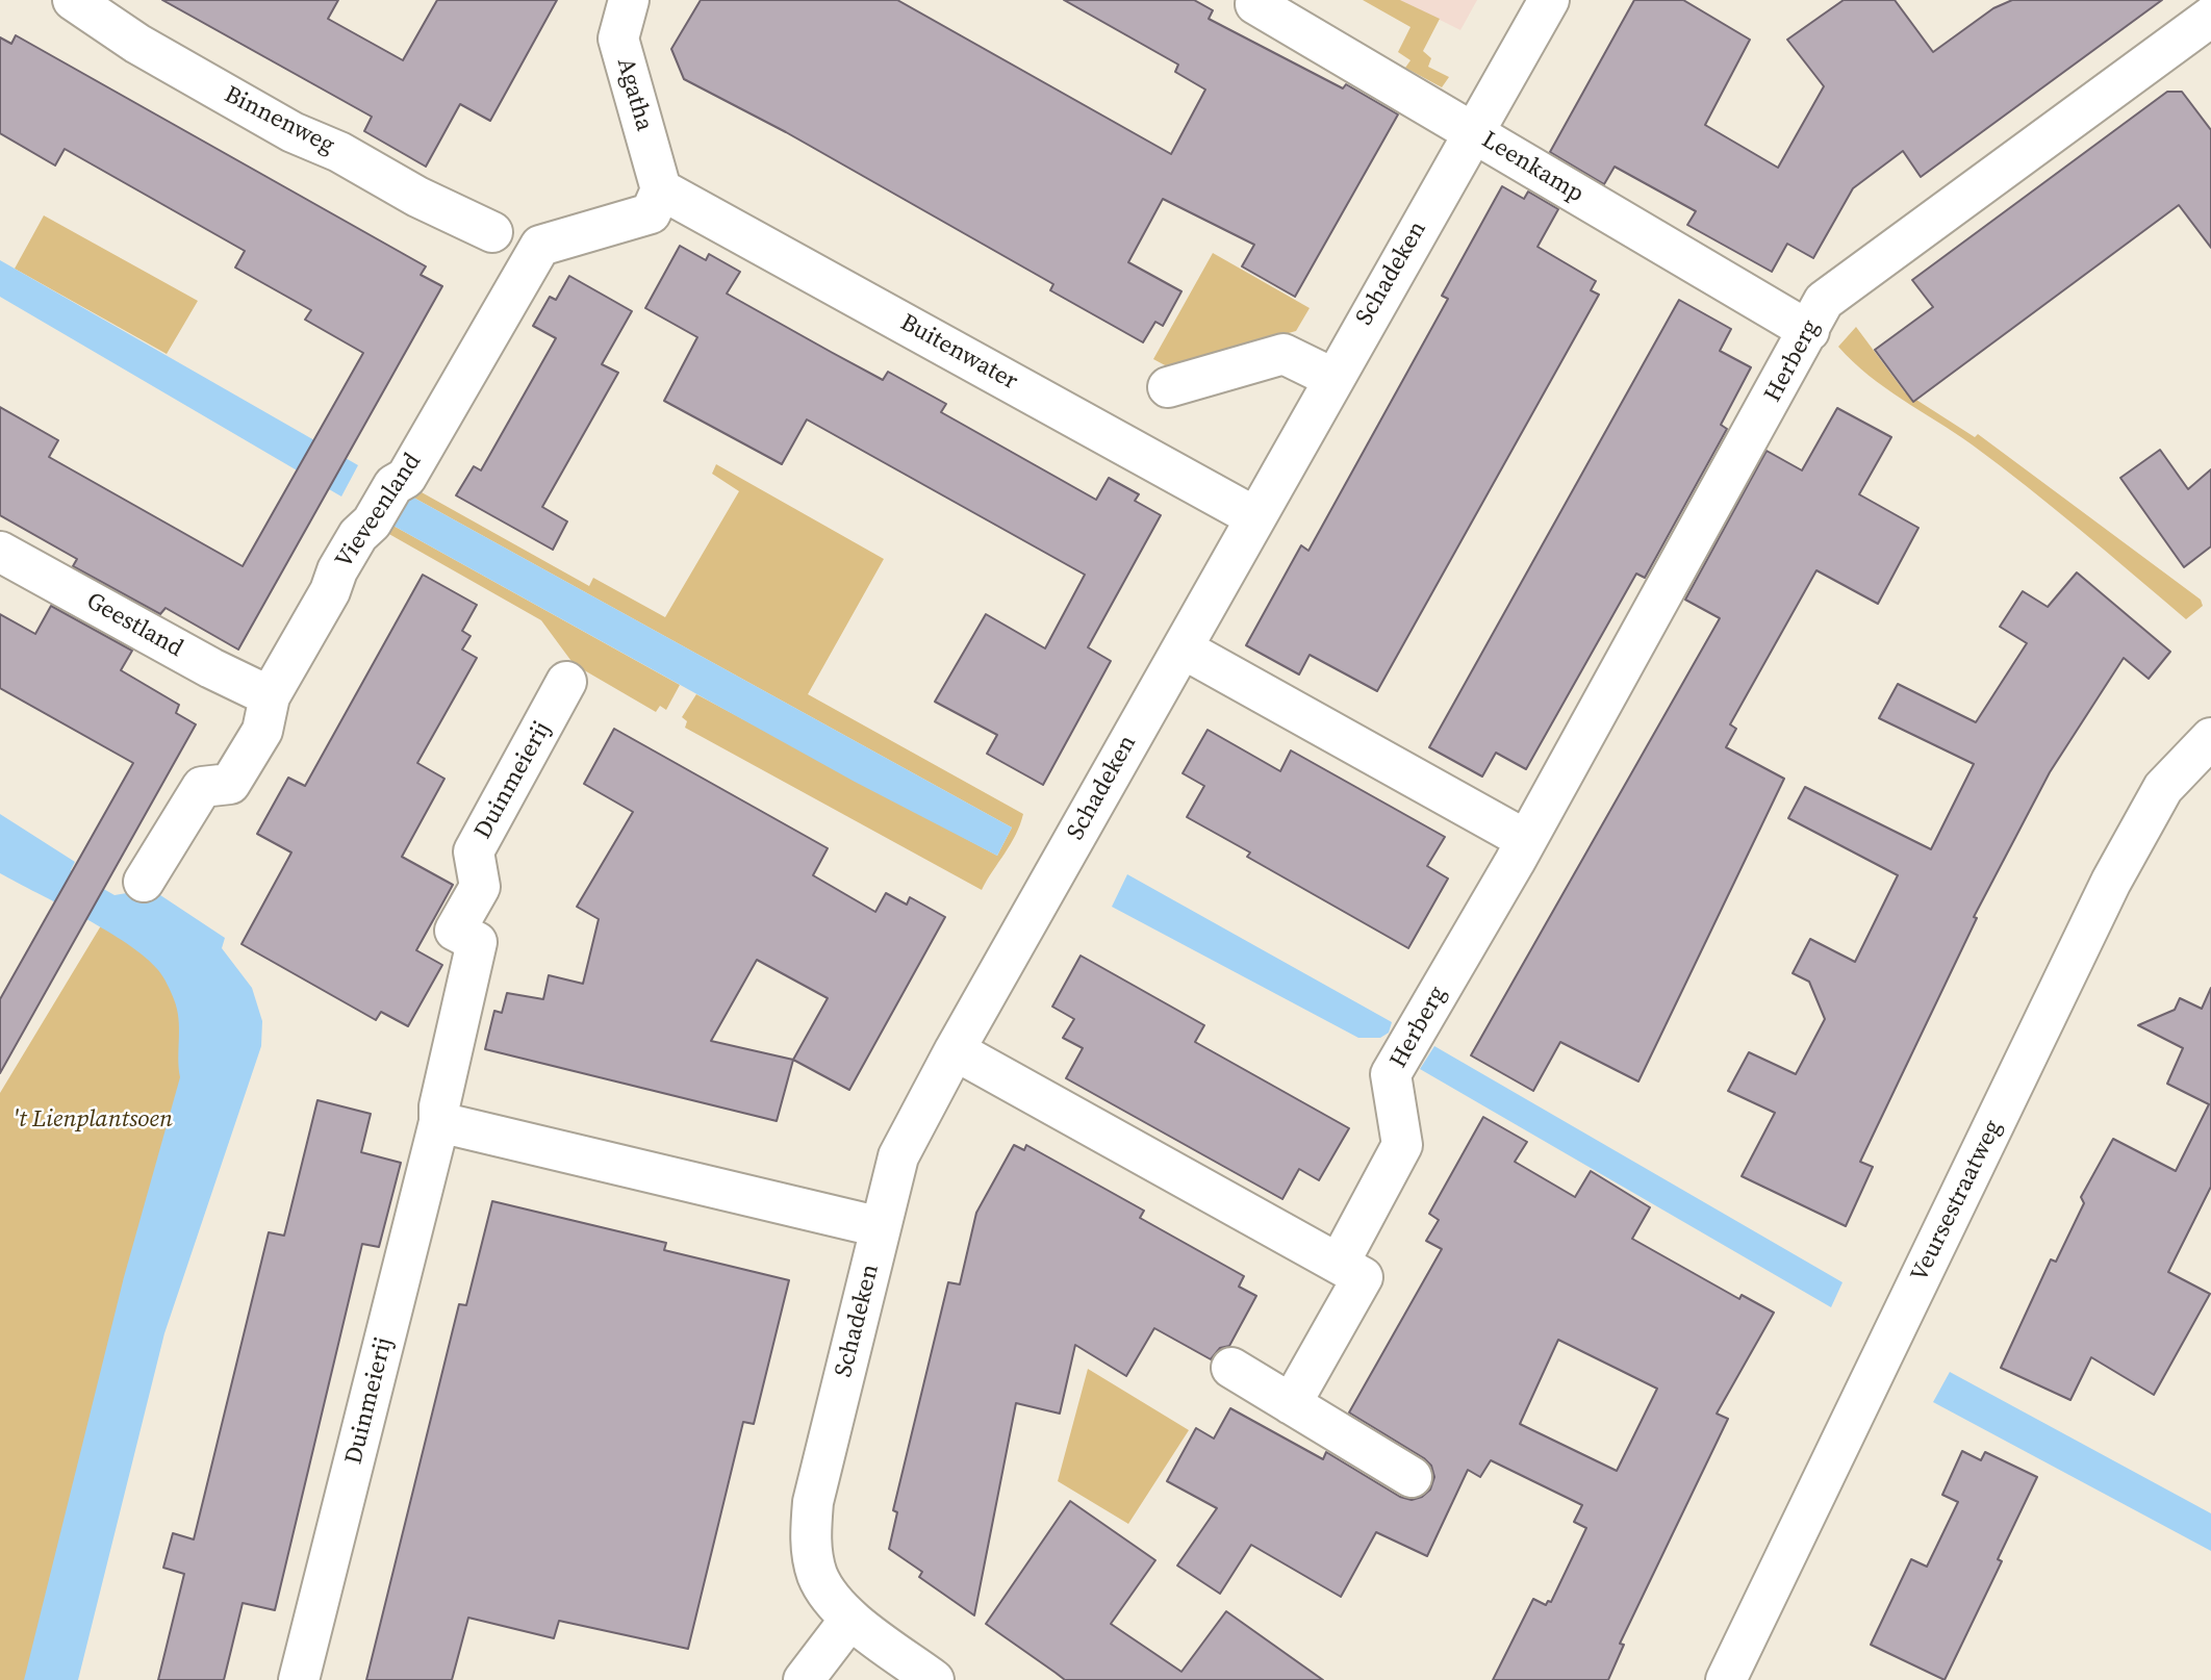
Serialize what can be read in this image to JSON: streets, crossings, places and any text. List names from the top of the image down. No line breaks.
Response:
{"streets":{"street":["Agatha","Binnenweg","Leenkamp","Schadeken","Buitenwater","Herberg","Vieveenland","Geestland","Duinmeierij","Veursestraatweg"]},"crossings":[["Agatha","Buitenwater"],["Agatha","Vieveenland"],["Leenkamp","Schadeken"],["Leenkamp","Herberg"],["Schadeken","Buitenwater"],["Buitenwater","Vieveenland"],["Vieveenland","Geestland"]],"parks":["'t Lienplantsoen"]}
